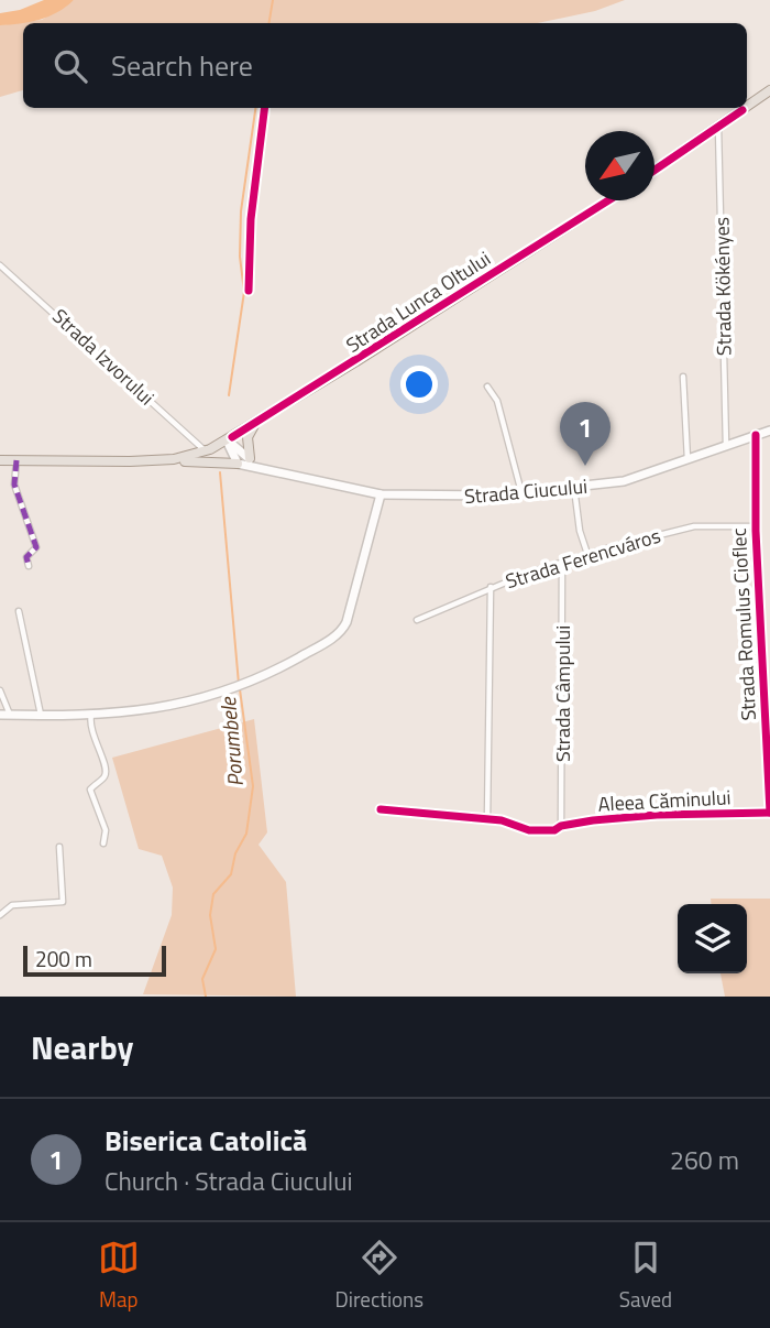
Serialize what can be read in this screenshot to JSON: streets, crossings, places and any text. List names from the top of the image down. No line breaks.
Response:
{"streets":{"main road":["Strada Lunca Oltului","Strada Ciucului"],"street":["Strada Kökényes","Strada Izvorului","Strada Ferencváros","Strada Romulus Cioflec","Strada Câmpului","Aleea Căminului"]},"crossings":[["Strada Kökényes","Strada Ciucului"],["Strada Lunca Oltului","Strada Izvorului"],["Strada Ciucului","Strada Romulus Cioflec"],["Strada Ferencváros","Strada Romulus Cioflec"],["Strada Ferencváros","Strada Câmpului"],["Strada Romulus Cioflec","Aleea Căminului"],["Strada Câmpului","Aleea Căminului"]],"water":["Porumbele"],"scale_bar":"200 m","north":"bottom left","page":{"search":"Search here","pins":"1","scale":"200 m","heading":"Nearby","list":[{"mark":"1","name":"Biserica Catolică","note":"Church · Strada Ciucului","value":"260 m"}],"nav":["Map","Directions","Saved"]}}
